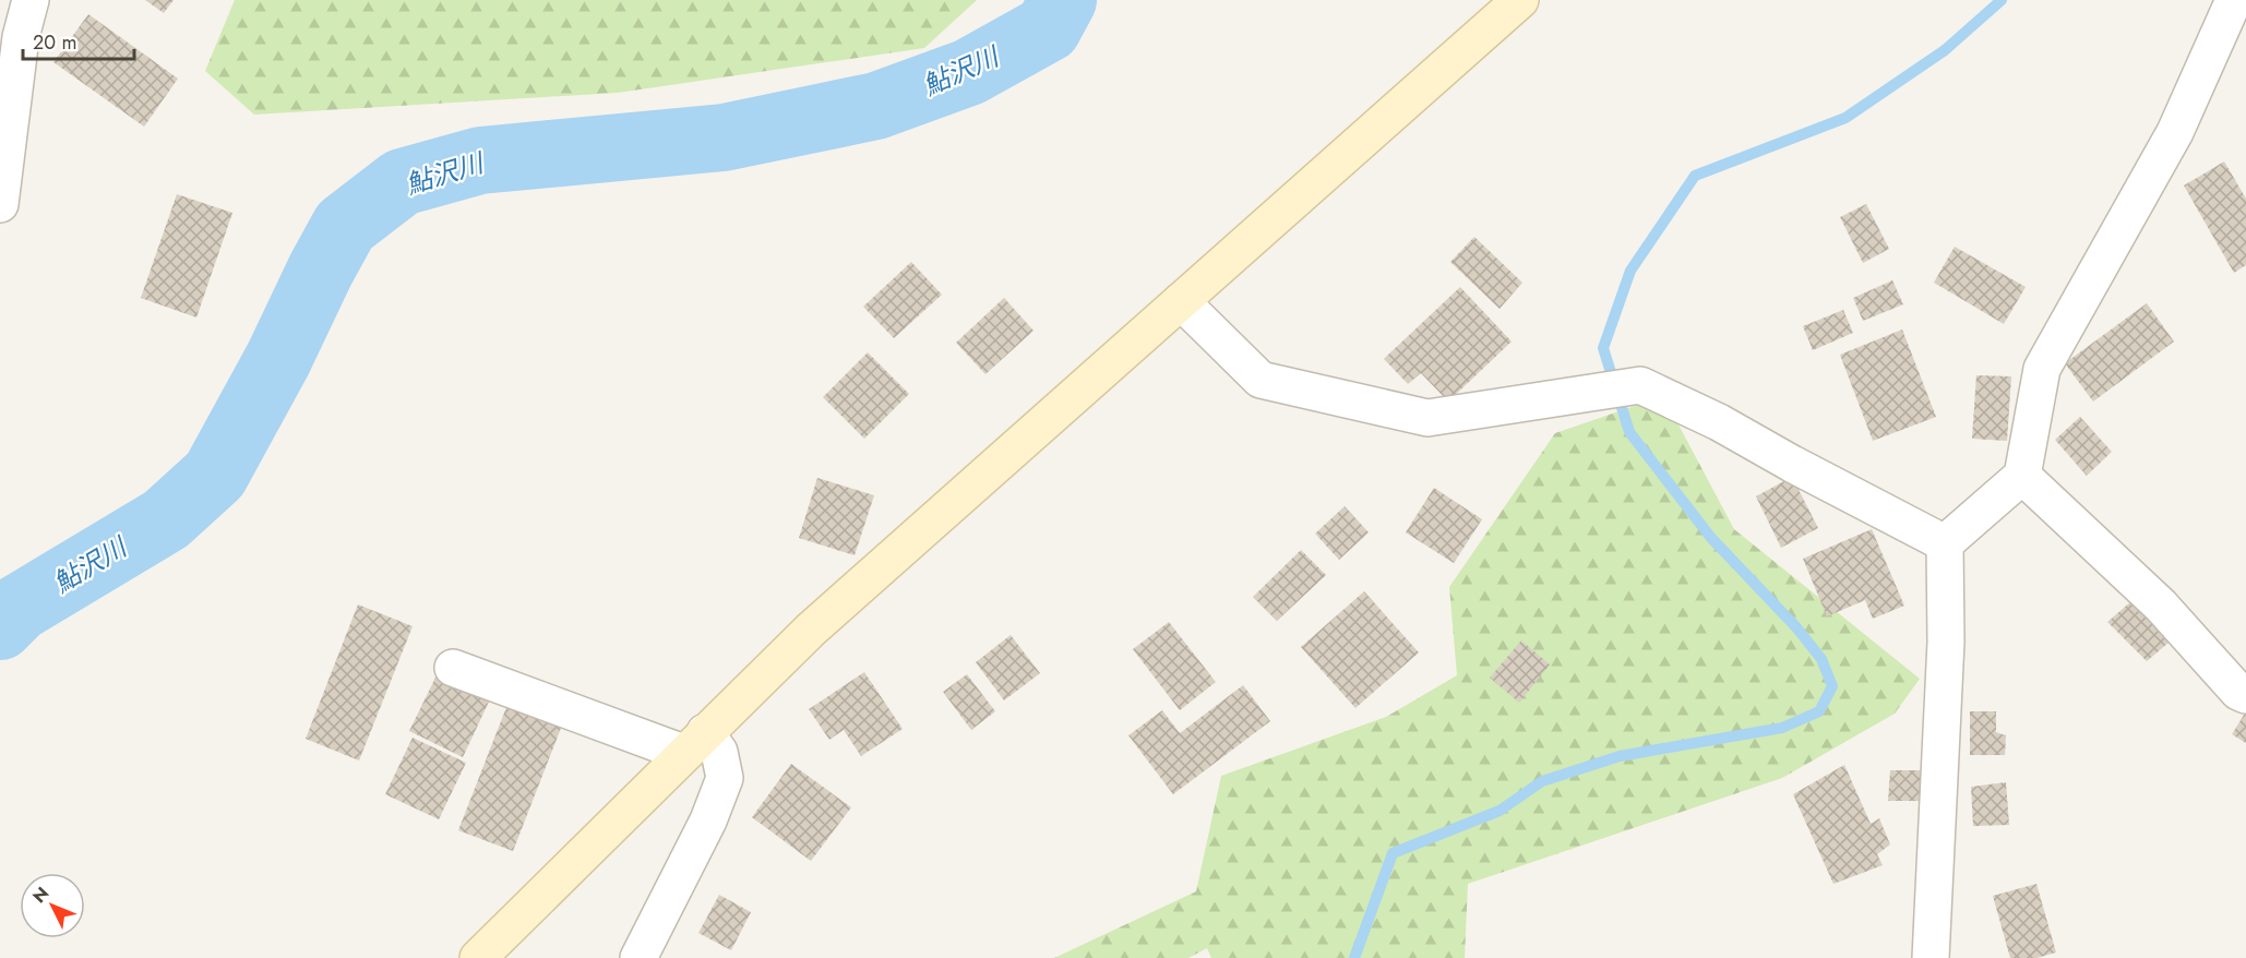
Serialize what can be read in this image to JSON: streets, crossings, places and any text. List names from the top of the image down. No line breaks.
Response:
{"water":["鮎沢川"],"scale_bar":"20 m","north":"top left"}
